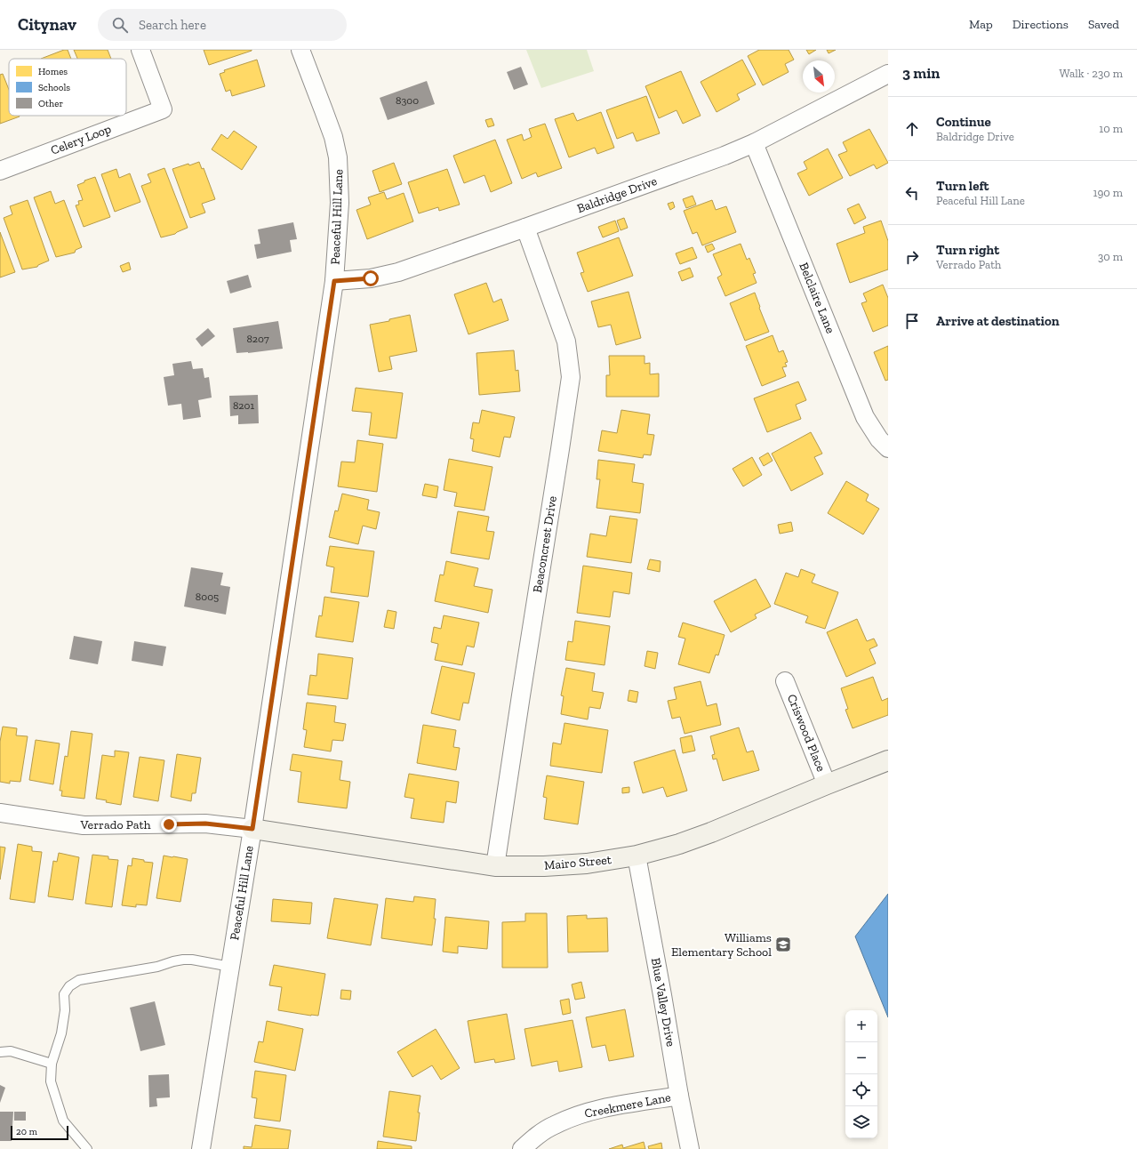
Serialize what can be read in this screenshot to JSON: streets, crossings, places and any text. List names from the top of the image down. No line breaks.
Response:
{"streets":{"street":["Celery Loop","Baldridge Drive","Peaceful Hill Lane","Belclaire Lane","Beaconcrest Drive","Criswood Place","Verrado Path","Mairo Street","Blue Valley Drive","Creekmere Lane"]},"crossings":[["Baldridge Drive","Peaceful Hill Lane"],["Baldridge Drive","Belclaire Lane"],["Baldridge Drive","Beaconcrest Drive"],["Peaceful Hill Lane","Verrado Path"],["Peaceful Hill Lane","Mairo Street"],["Beaconcrest Drive","Mairo Street"],["Criswood Place","Mairo Street"],["Verrado Path","Mairo Street"],["Mairo Street","Blue Valley Drive"],["Blue Valley Drive","Creekmere Lane"]],"places":{"school or university":["Williams Elementary School"]},"house_numbers":["8300","8207","8201","8005"],"legend":["Homes","Schools","Other"],"scale_bar":"20 m","north":"bottom right","page":{"header":"Citynav","search":"Search here","nav":["Map","Directions","Saved"],"heading":["3 min","Walk · 230 m"],"list":[["Continue","Baldridge Drive","10 m"],["Turn left","Peaceful Hill Lane","190 m"],["Turn right","Verrado Path","30 m"],"Arrive at destination"],"map_buttons":["+","−"],"scale":"20 m"}}
